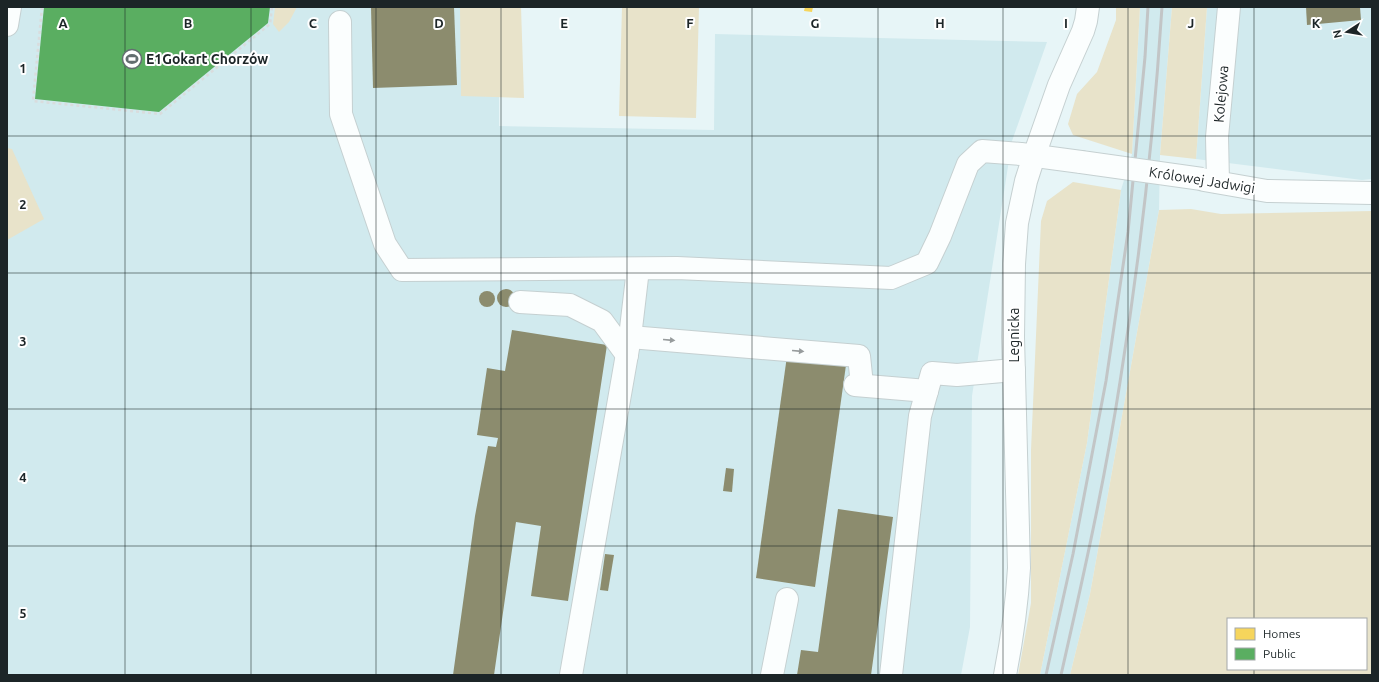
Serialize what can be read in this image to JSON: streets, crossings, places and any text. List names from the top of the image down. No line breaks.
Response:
{"streets":{"street":["Kolejowa","Królowej Jadwigi","Legnicka"]},"crossings":[["Kolejowa","Królowej Jadwigi"],["Królowej Jadwigi","Legnicka"]],"places":{"sports":["E1Gokart Chorzów"]},"legend":["Homes","Public"],"north":"left","grid":{"columns":["A","B","C","D","E","F","G","H","I","J","K"],"rows":["1","2","3","4","5"]}}
